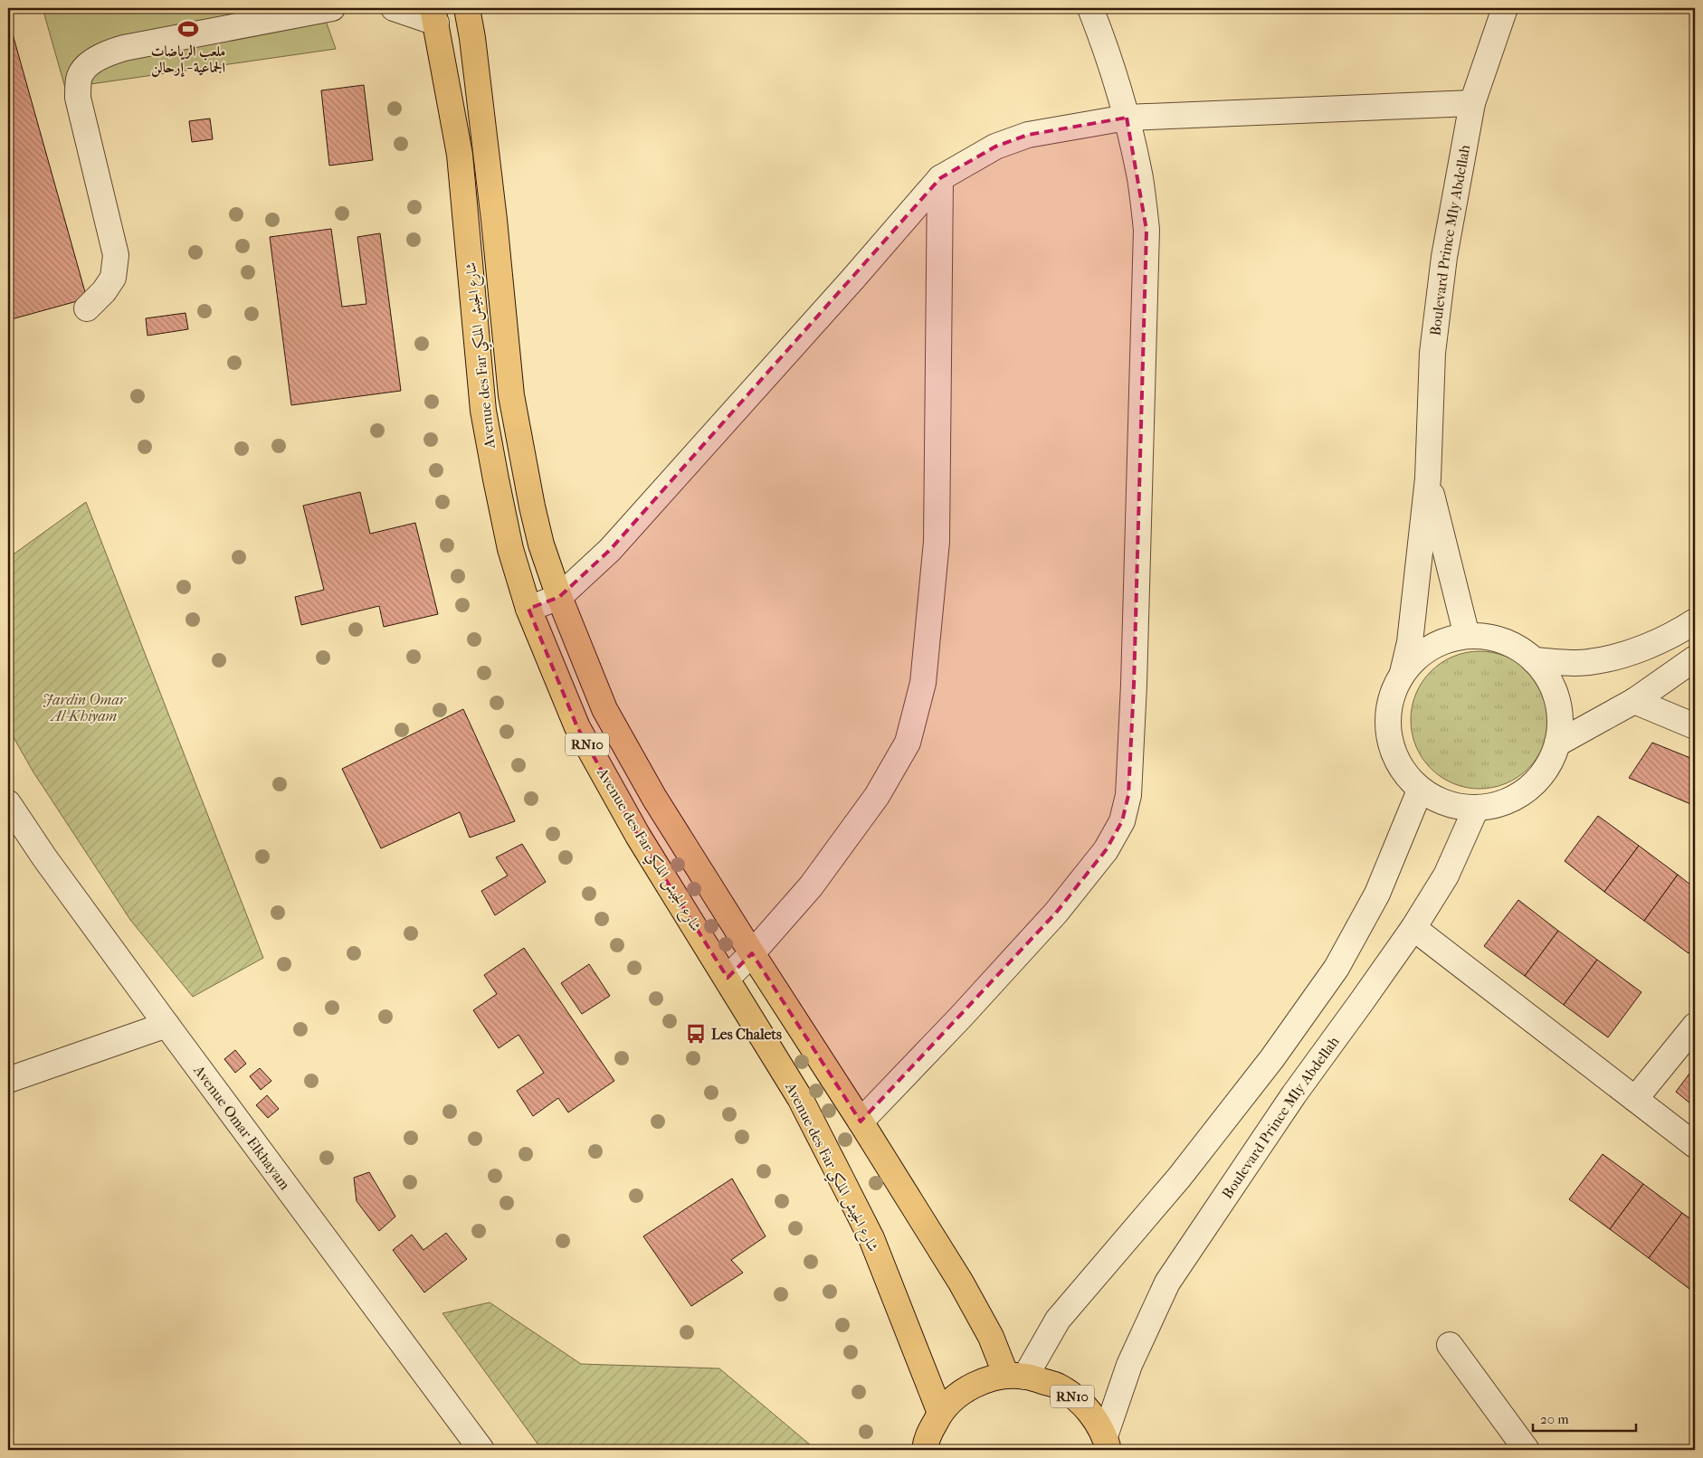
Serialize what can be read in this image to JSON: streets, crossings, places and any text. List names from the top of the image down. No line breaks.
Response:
{"streets":{"main road":["Avenue des Far شارع الجيش الملكي","RN10"],"street":["Boulevard Prince Mly Abdellah","Avenue Omar Elkhayam"]},"crossings":[["Boulevard Prince Mly Abdellah","RN10"],["Avenue des Far شارع الجيش الملكي","RN10"]],"parks":["Jardin Omar Al-Khiyam"],"places":{"sports":["ملعب الرياضات الجماعية - إرحالن"],"bus stop":["Les Chalets"]},"scale_bar":"20 m"}
